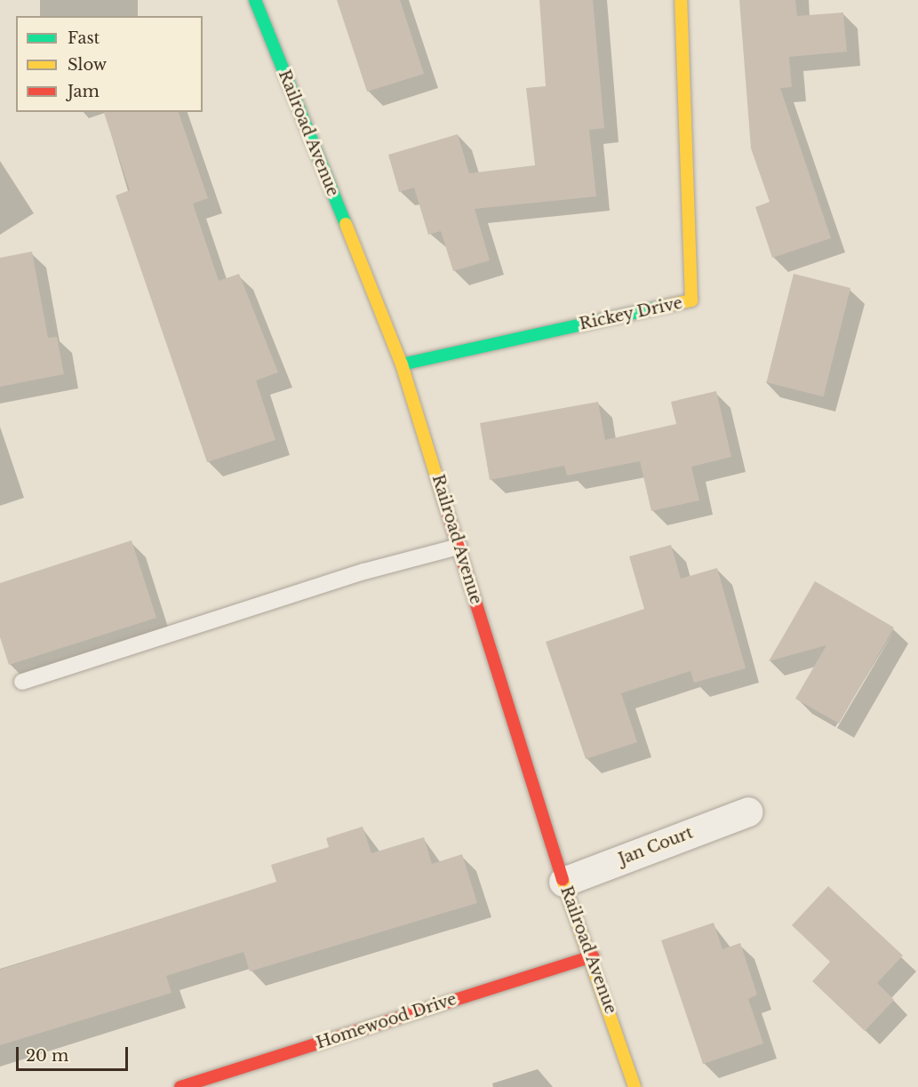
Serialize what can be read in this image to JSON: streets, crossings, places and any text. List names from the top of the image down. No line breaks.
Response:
{"streets":{"street":["Railroad Avenue","Rickey Drive","Jan Court","Homewood Drive"]},"crossings":[["Railroad Avenue","Rickey Drive"],["Railroad Avenue","Jan Court"],["Railroad Avenue","Homewood Drive"]],"legend":["Fast","Slow","Jam"],"scale_bar":"20 m"}
